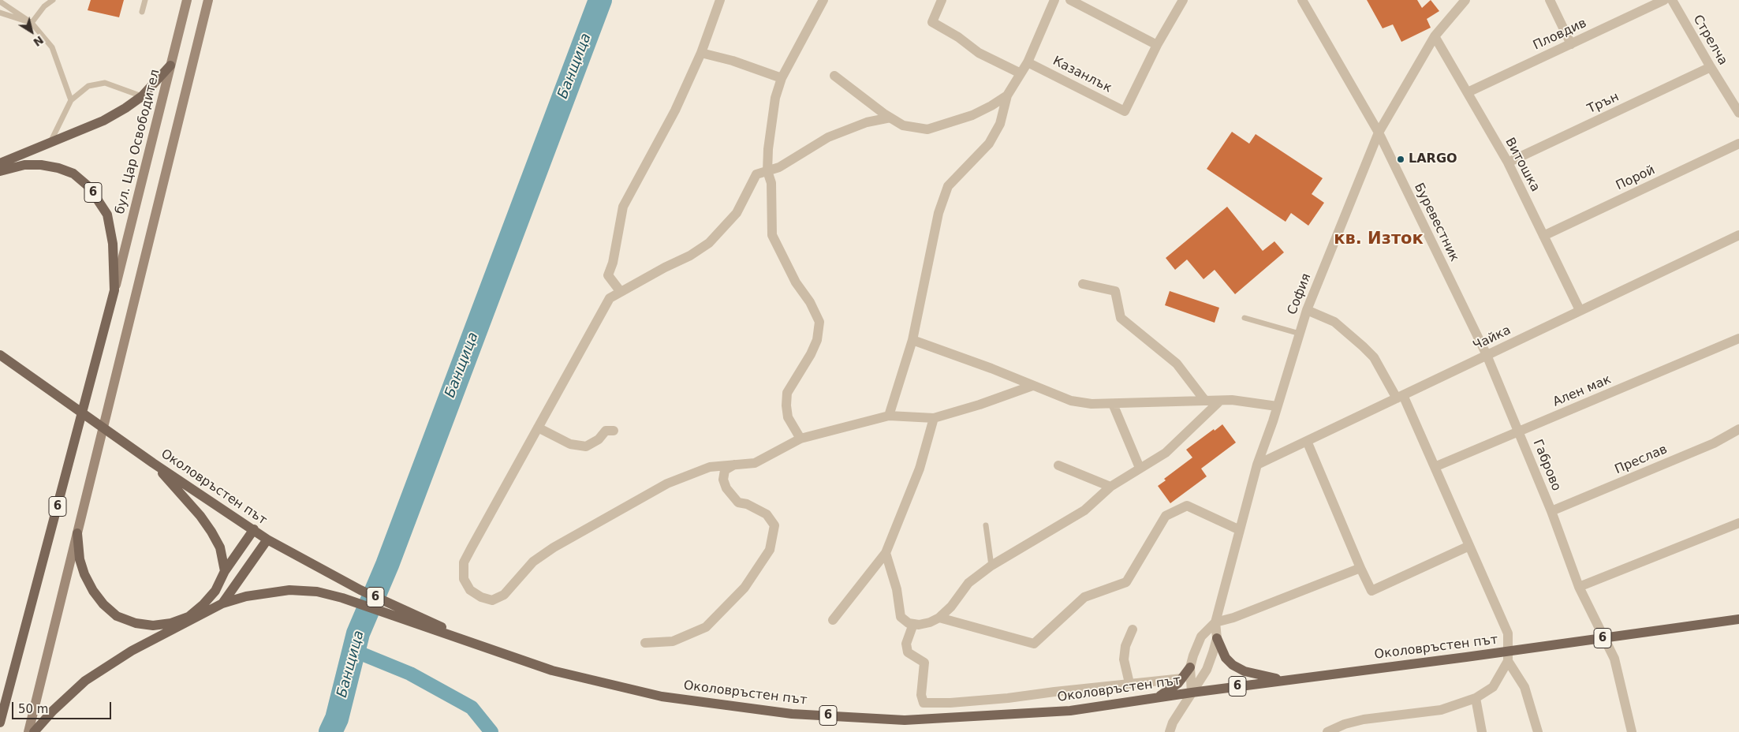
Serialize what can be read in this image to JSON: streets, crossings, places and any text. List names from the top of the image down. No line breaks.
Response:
{"streets":{"main road":["бул. Цар Освободител","6","Околовръстен път"],"street":["Пловдив","Стрелча","Казанлък","Трън","Витошка","Порой","Буревестник","София","Чайка","Ален мак","Преслав","Габрово"]},"crossings":[["Пловдив","Витошка"],["Стрелча","Трън"],["Трън","Витошка"],["бул. Цар Освободител","6"],["Витошка","Порой"],["Витошка","София"],["Витошка","Чайка"],["6","Околовръстен път"],["Буревестник","София"],["Буревестник","Чайка"],["Буревестник","Габрово"],["София","Чайка"],["Чайка","Габрово"],["Ален мак","Габрово"],["Преслав","Габрово"]],"districts":["кв. Изток"],"water":["Банщица"],"places":["LARGO"],"scale_bar":"50 m","north":"bottom right"}
